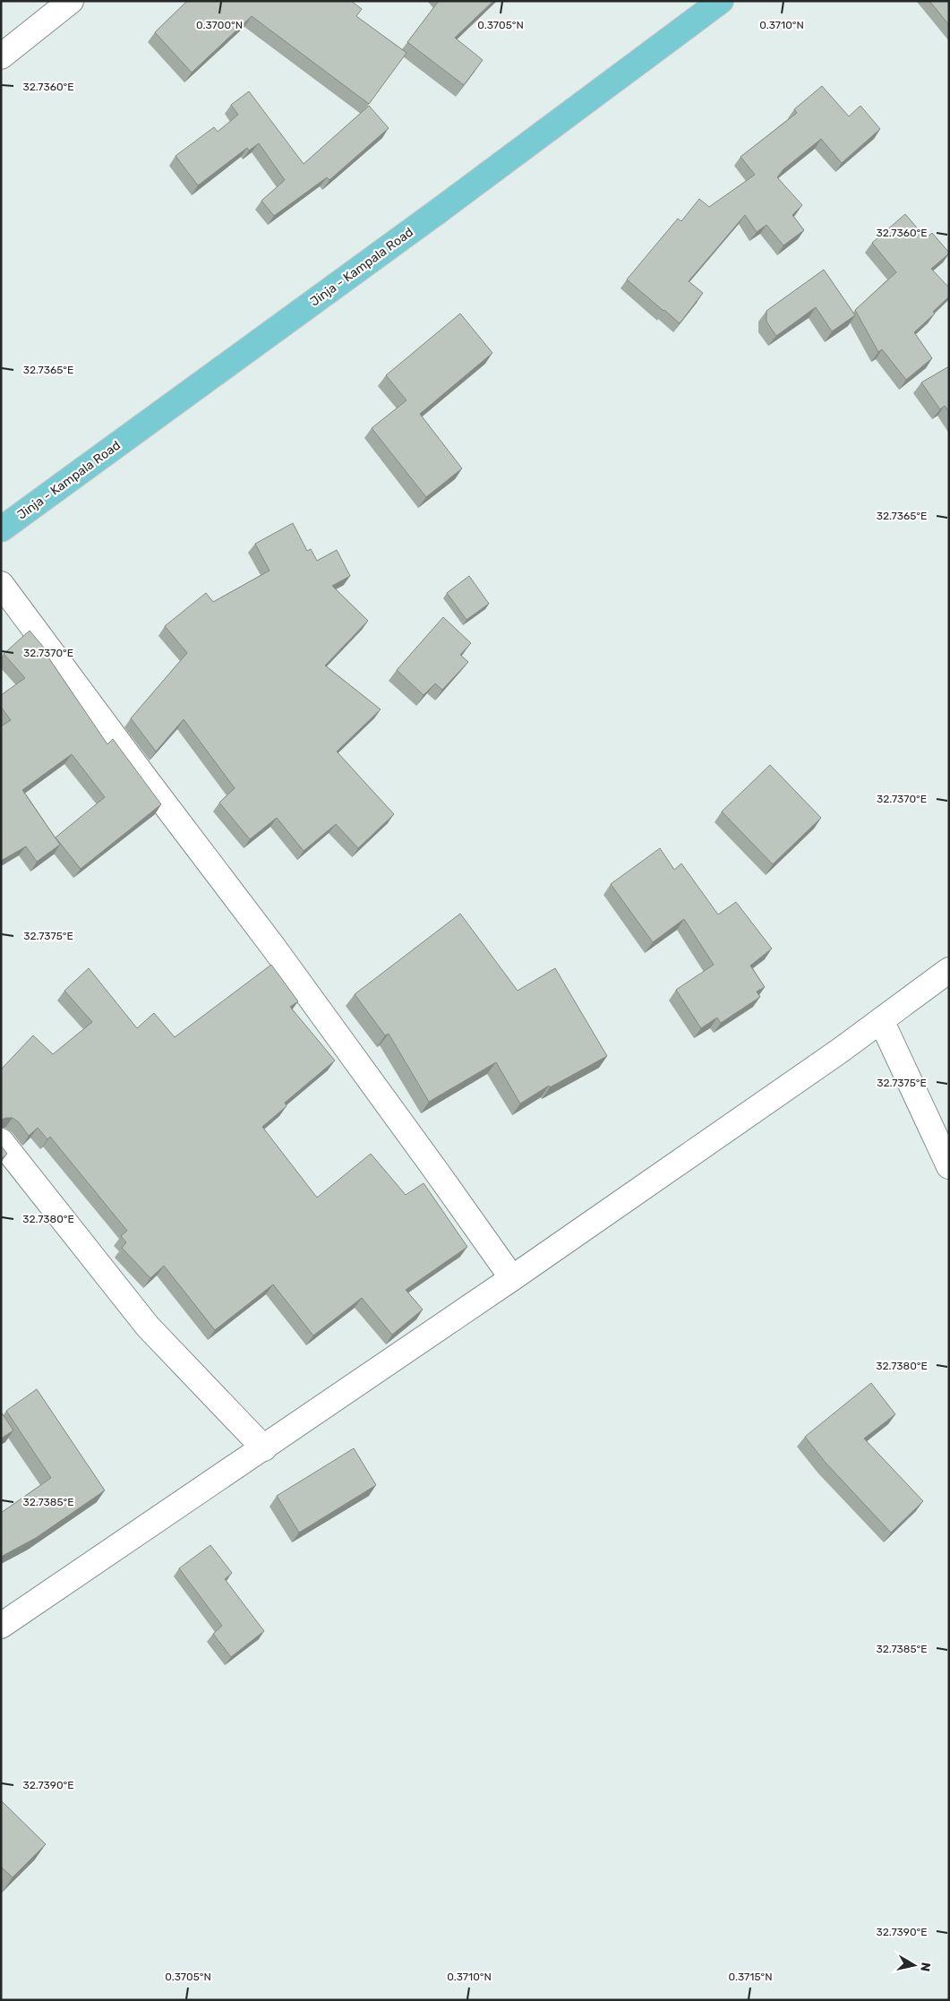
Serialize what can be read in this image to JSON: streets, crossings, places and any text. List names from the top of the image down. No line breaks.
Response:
{"streets":{"highway":["Jinja - Kampala Road"]},"north":"right","coordinates":["0.3700°N","0.3705°N","0.3710°N","32.7360°E","32.7365°E","32.7370°E","32.7375°E","32.7380°E","32.7385°E","32.7390°E","0.3715°N"]}
